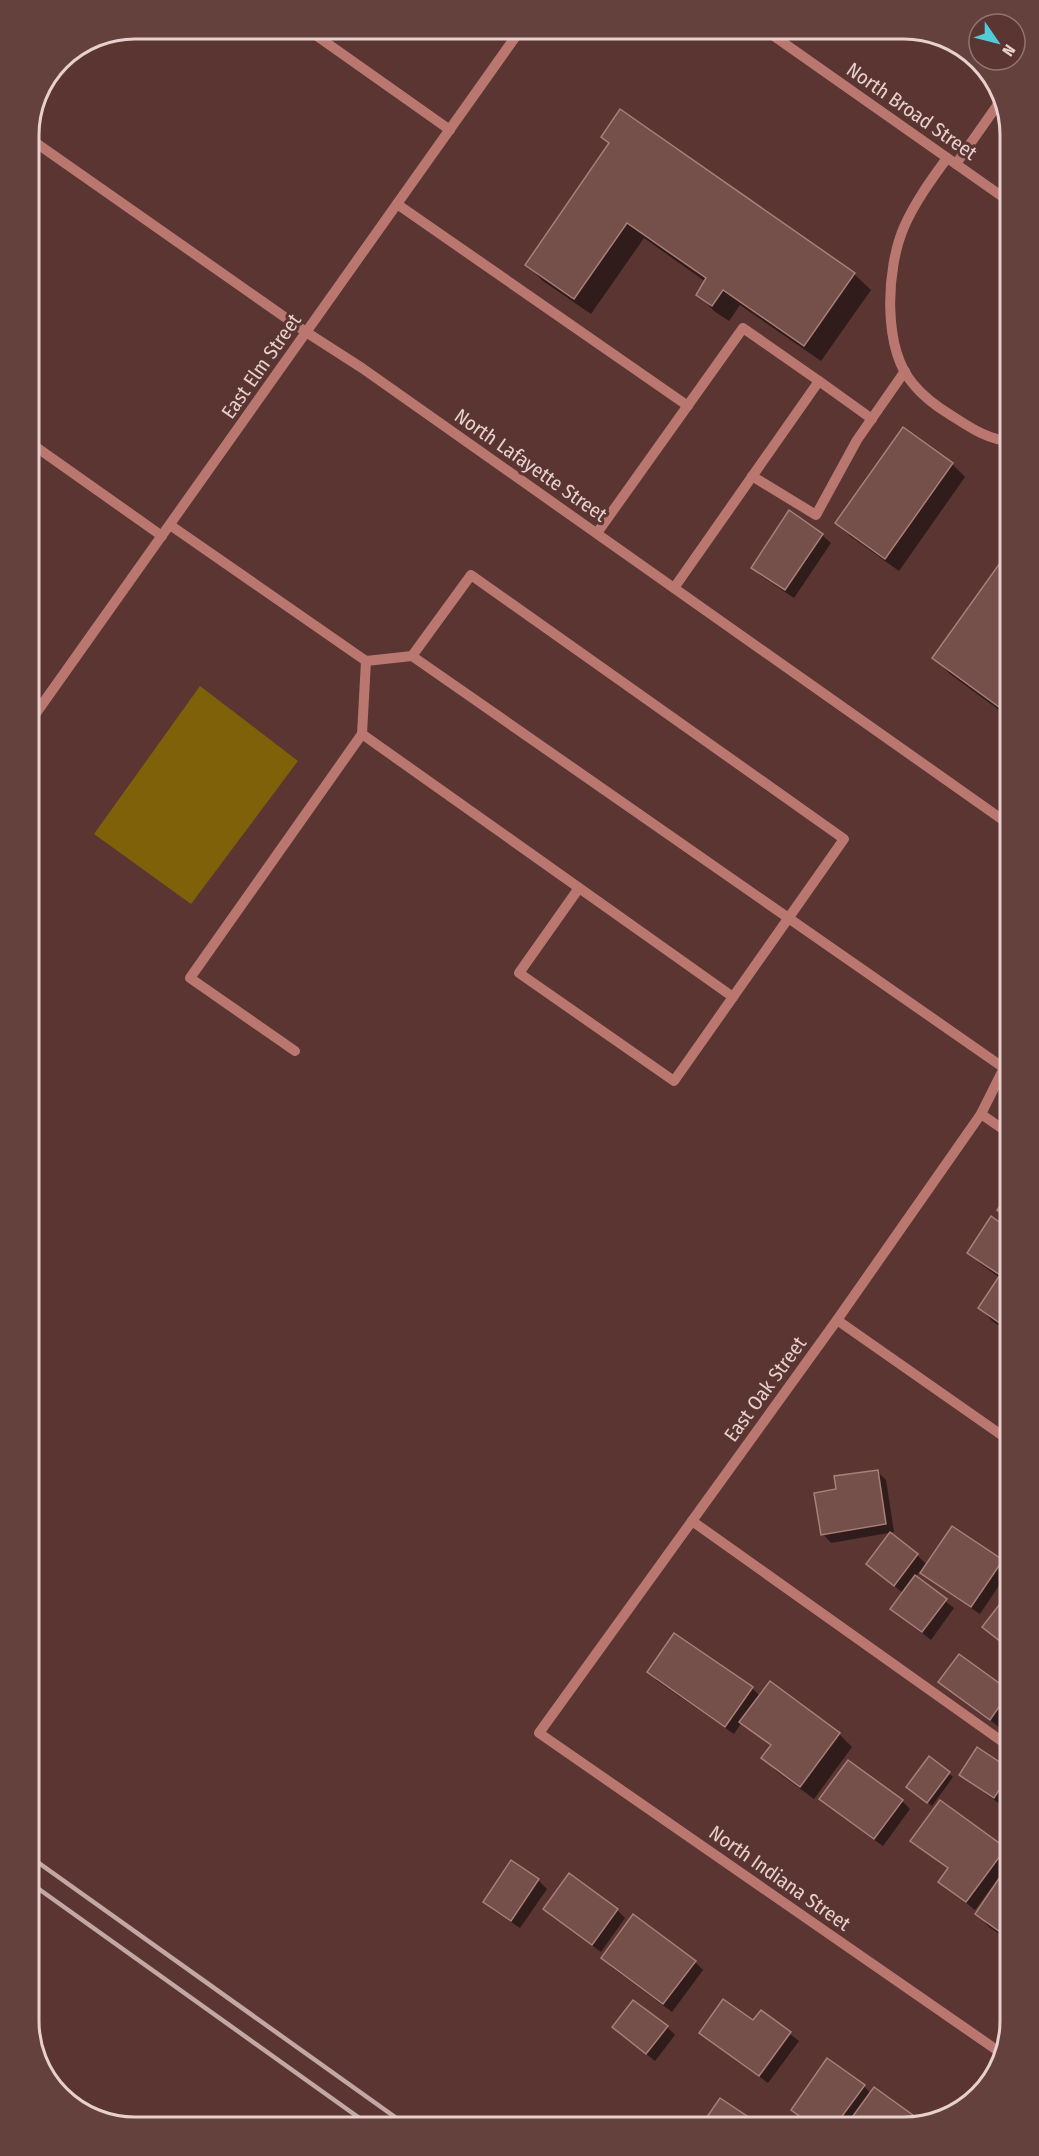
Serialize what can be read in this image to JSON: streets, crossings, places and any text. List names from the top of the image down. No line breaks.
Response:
{"streets":{"street":["North Broad Street","East Elm Street","North Lafayette Street","East Oak Street","North Indiana Street"]},"crossings":[["East Elm Street","North Lafayette Street"],["East Oak Street","North Indiana Street"]],"north":"bottom right"}
